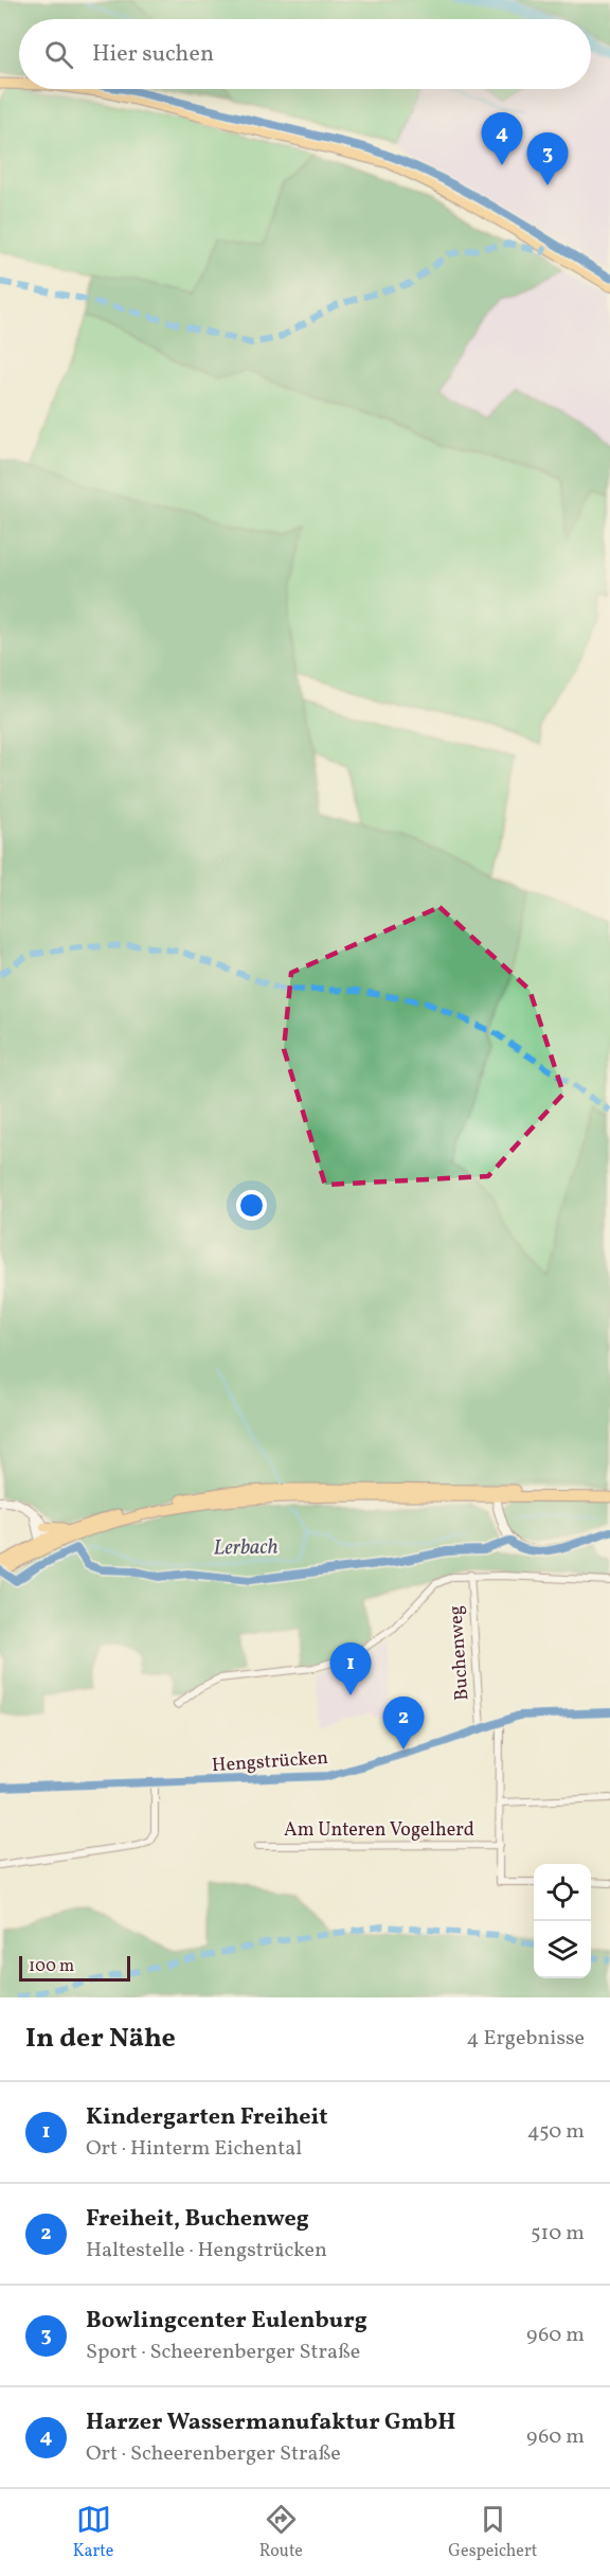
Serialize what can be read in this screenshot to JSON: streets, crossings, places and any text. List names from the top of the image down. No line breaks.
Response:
{"streets":{"street":["Buchenweg","Hengstrücken","Am Unteren Vogelherd"]},"crossings":[["Buchenweg","Hengstrücken"]],"water":["Lerbach"],"scale_bar":"100 m","page":{"search":"Hier suchen","pins":["4","3","1","2"],"scale":"100 m","heading":["In der Nähe","4 Ergebnisse"],"list":[{"mark":"1","name":"Kindergarten Freiheit","note":"Ort · Hinterm Eichental","value":"450 m"},{"mark":"2","name":"Freiheit, Buchenweg","note":"Haltestelle · Hengstrücken","value":"510 m"},{"mark":"3","name":"Bowlingcenter Eulenburg","note":"Sport · Scheerenberger Straße","value":"960 m"},{"mark":"4","name":"Harzer Wassermanufaktur GmbH","note":"Ort · Scheerenberger Straße","value":"960 m"}],"nav":["Karte","Route","Gespeichert"]}}
